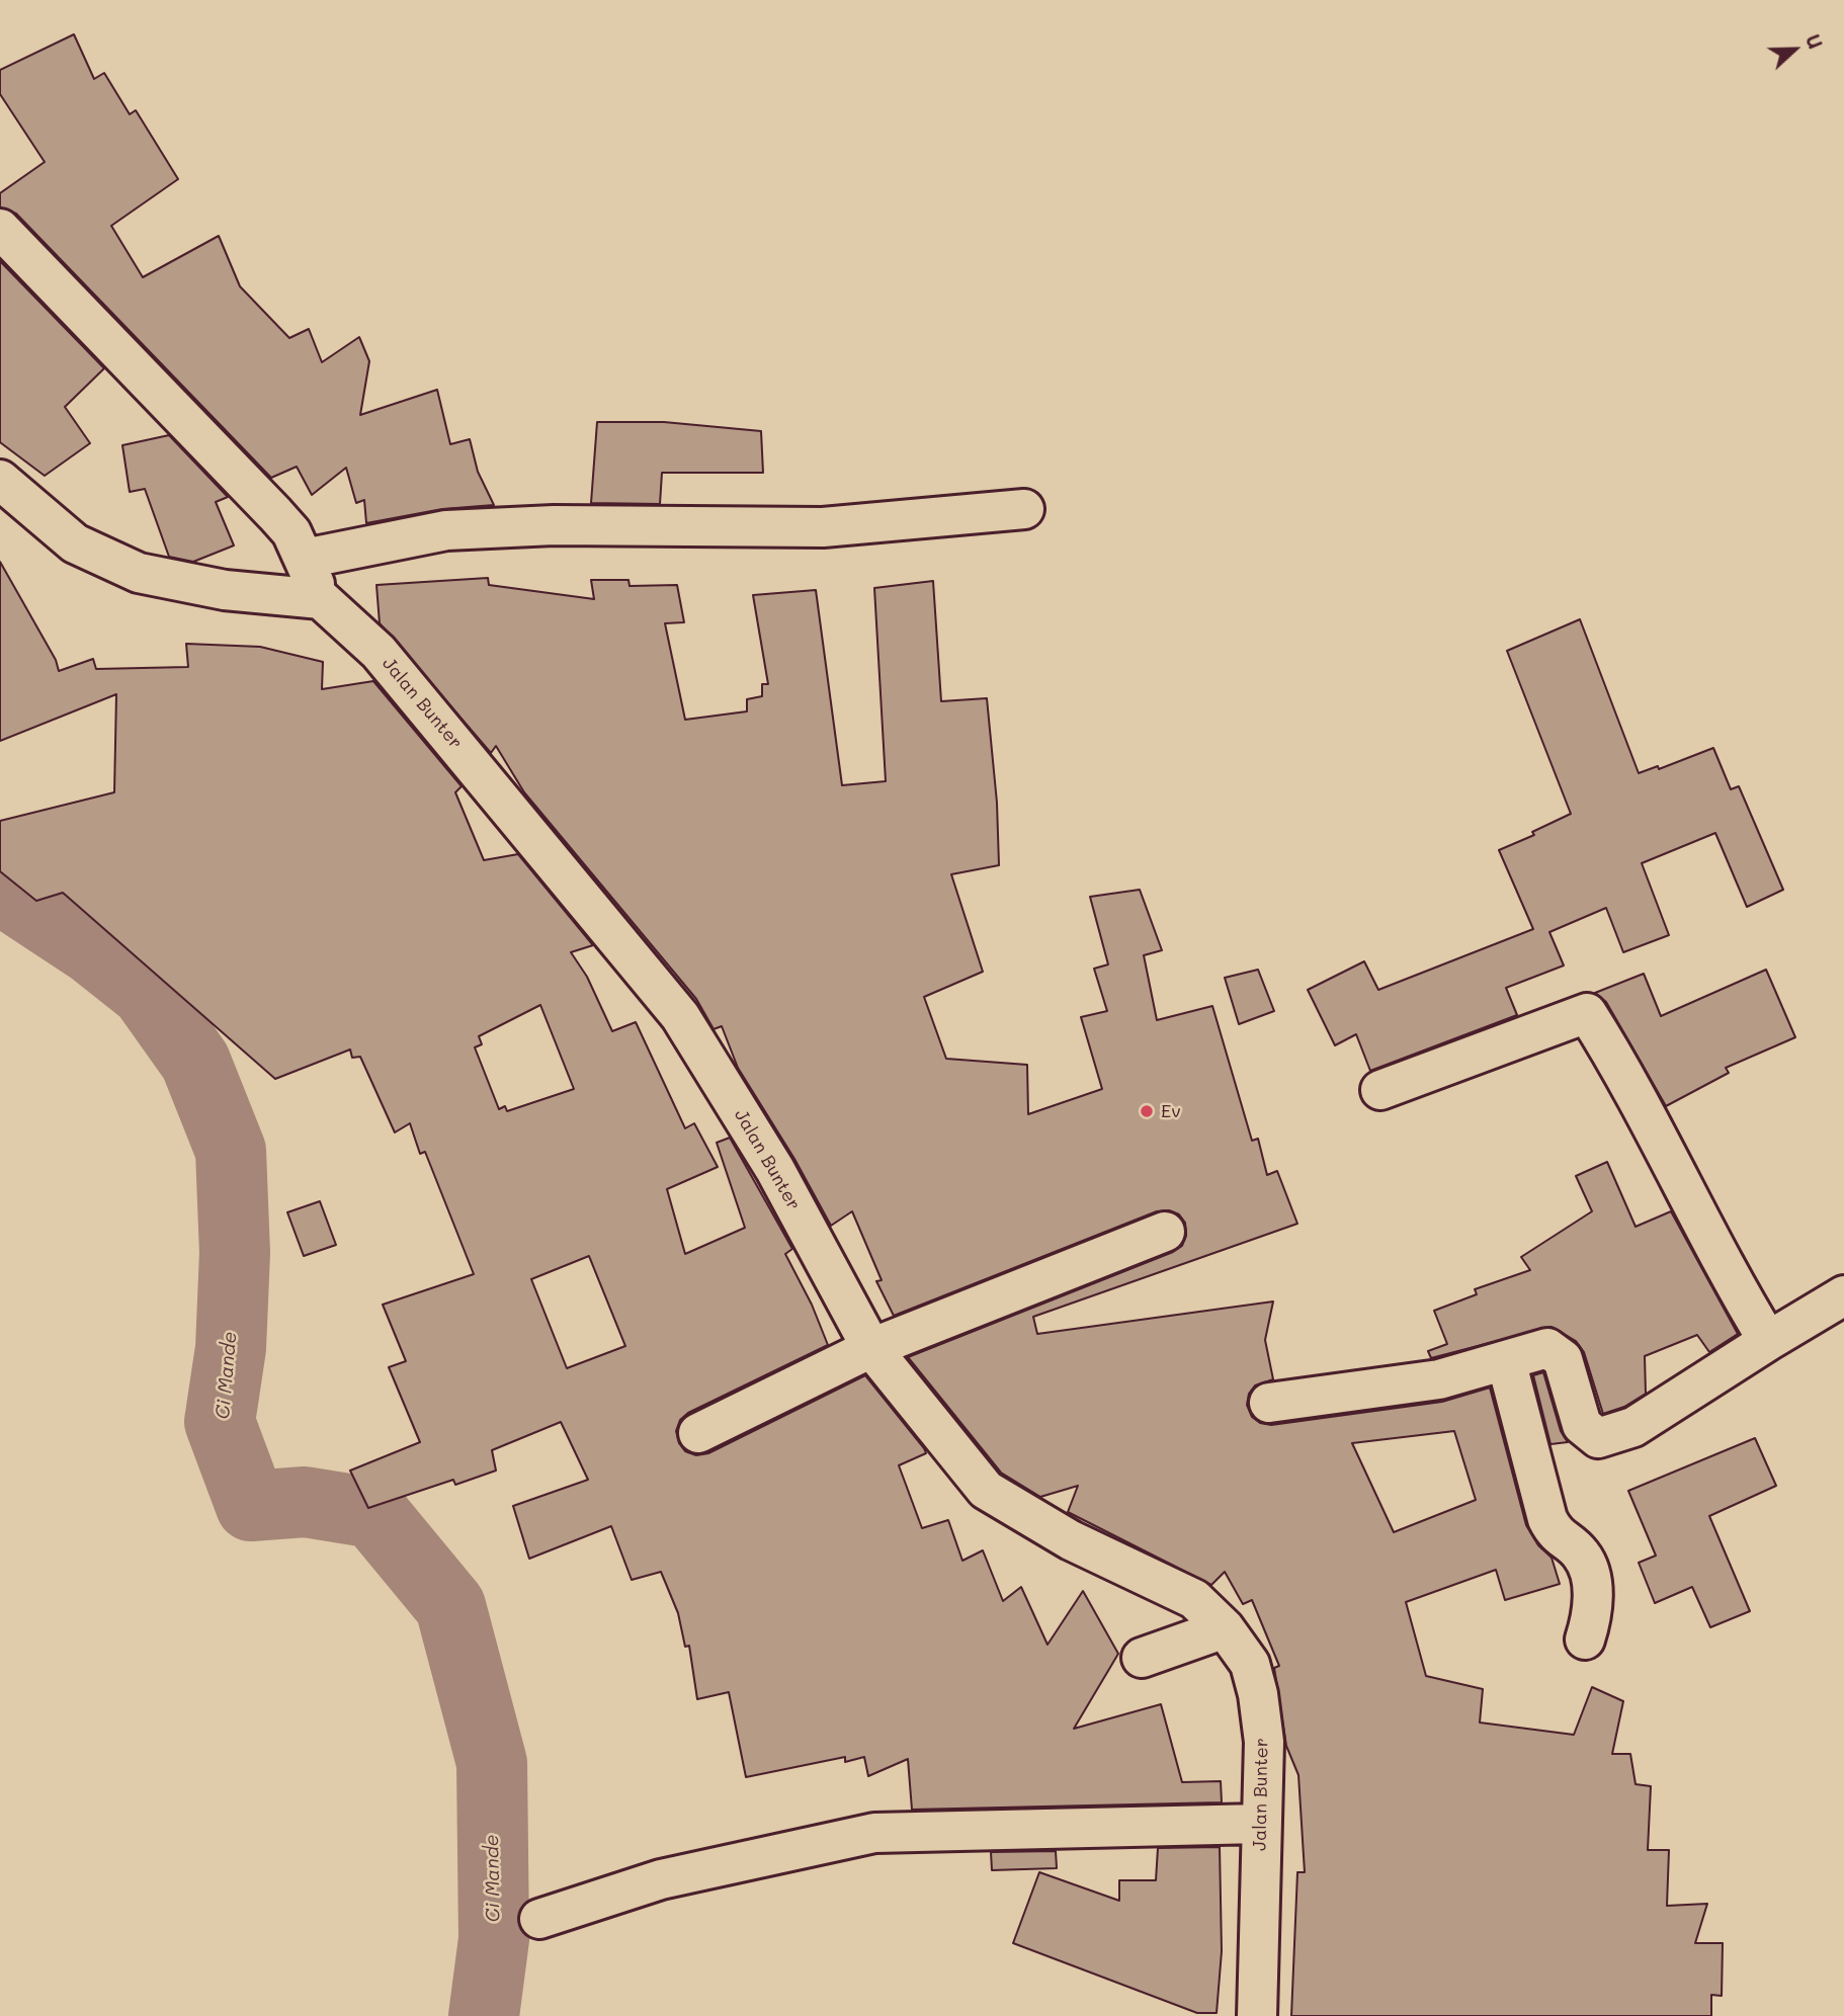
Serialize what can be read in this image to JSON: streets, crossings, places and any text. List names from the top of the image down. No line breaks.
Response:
{"streets":{"street":["Jalan Bunter"]},"water":["Ci Mande"],"places":["Ev"],"north":"right"}
